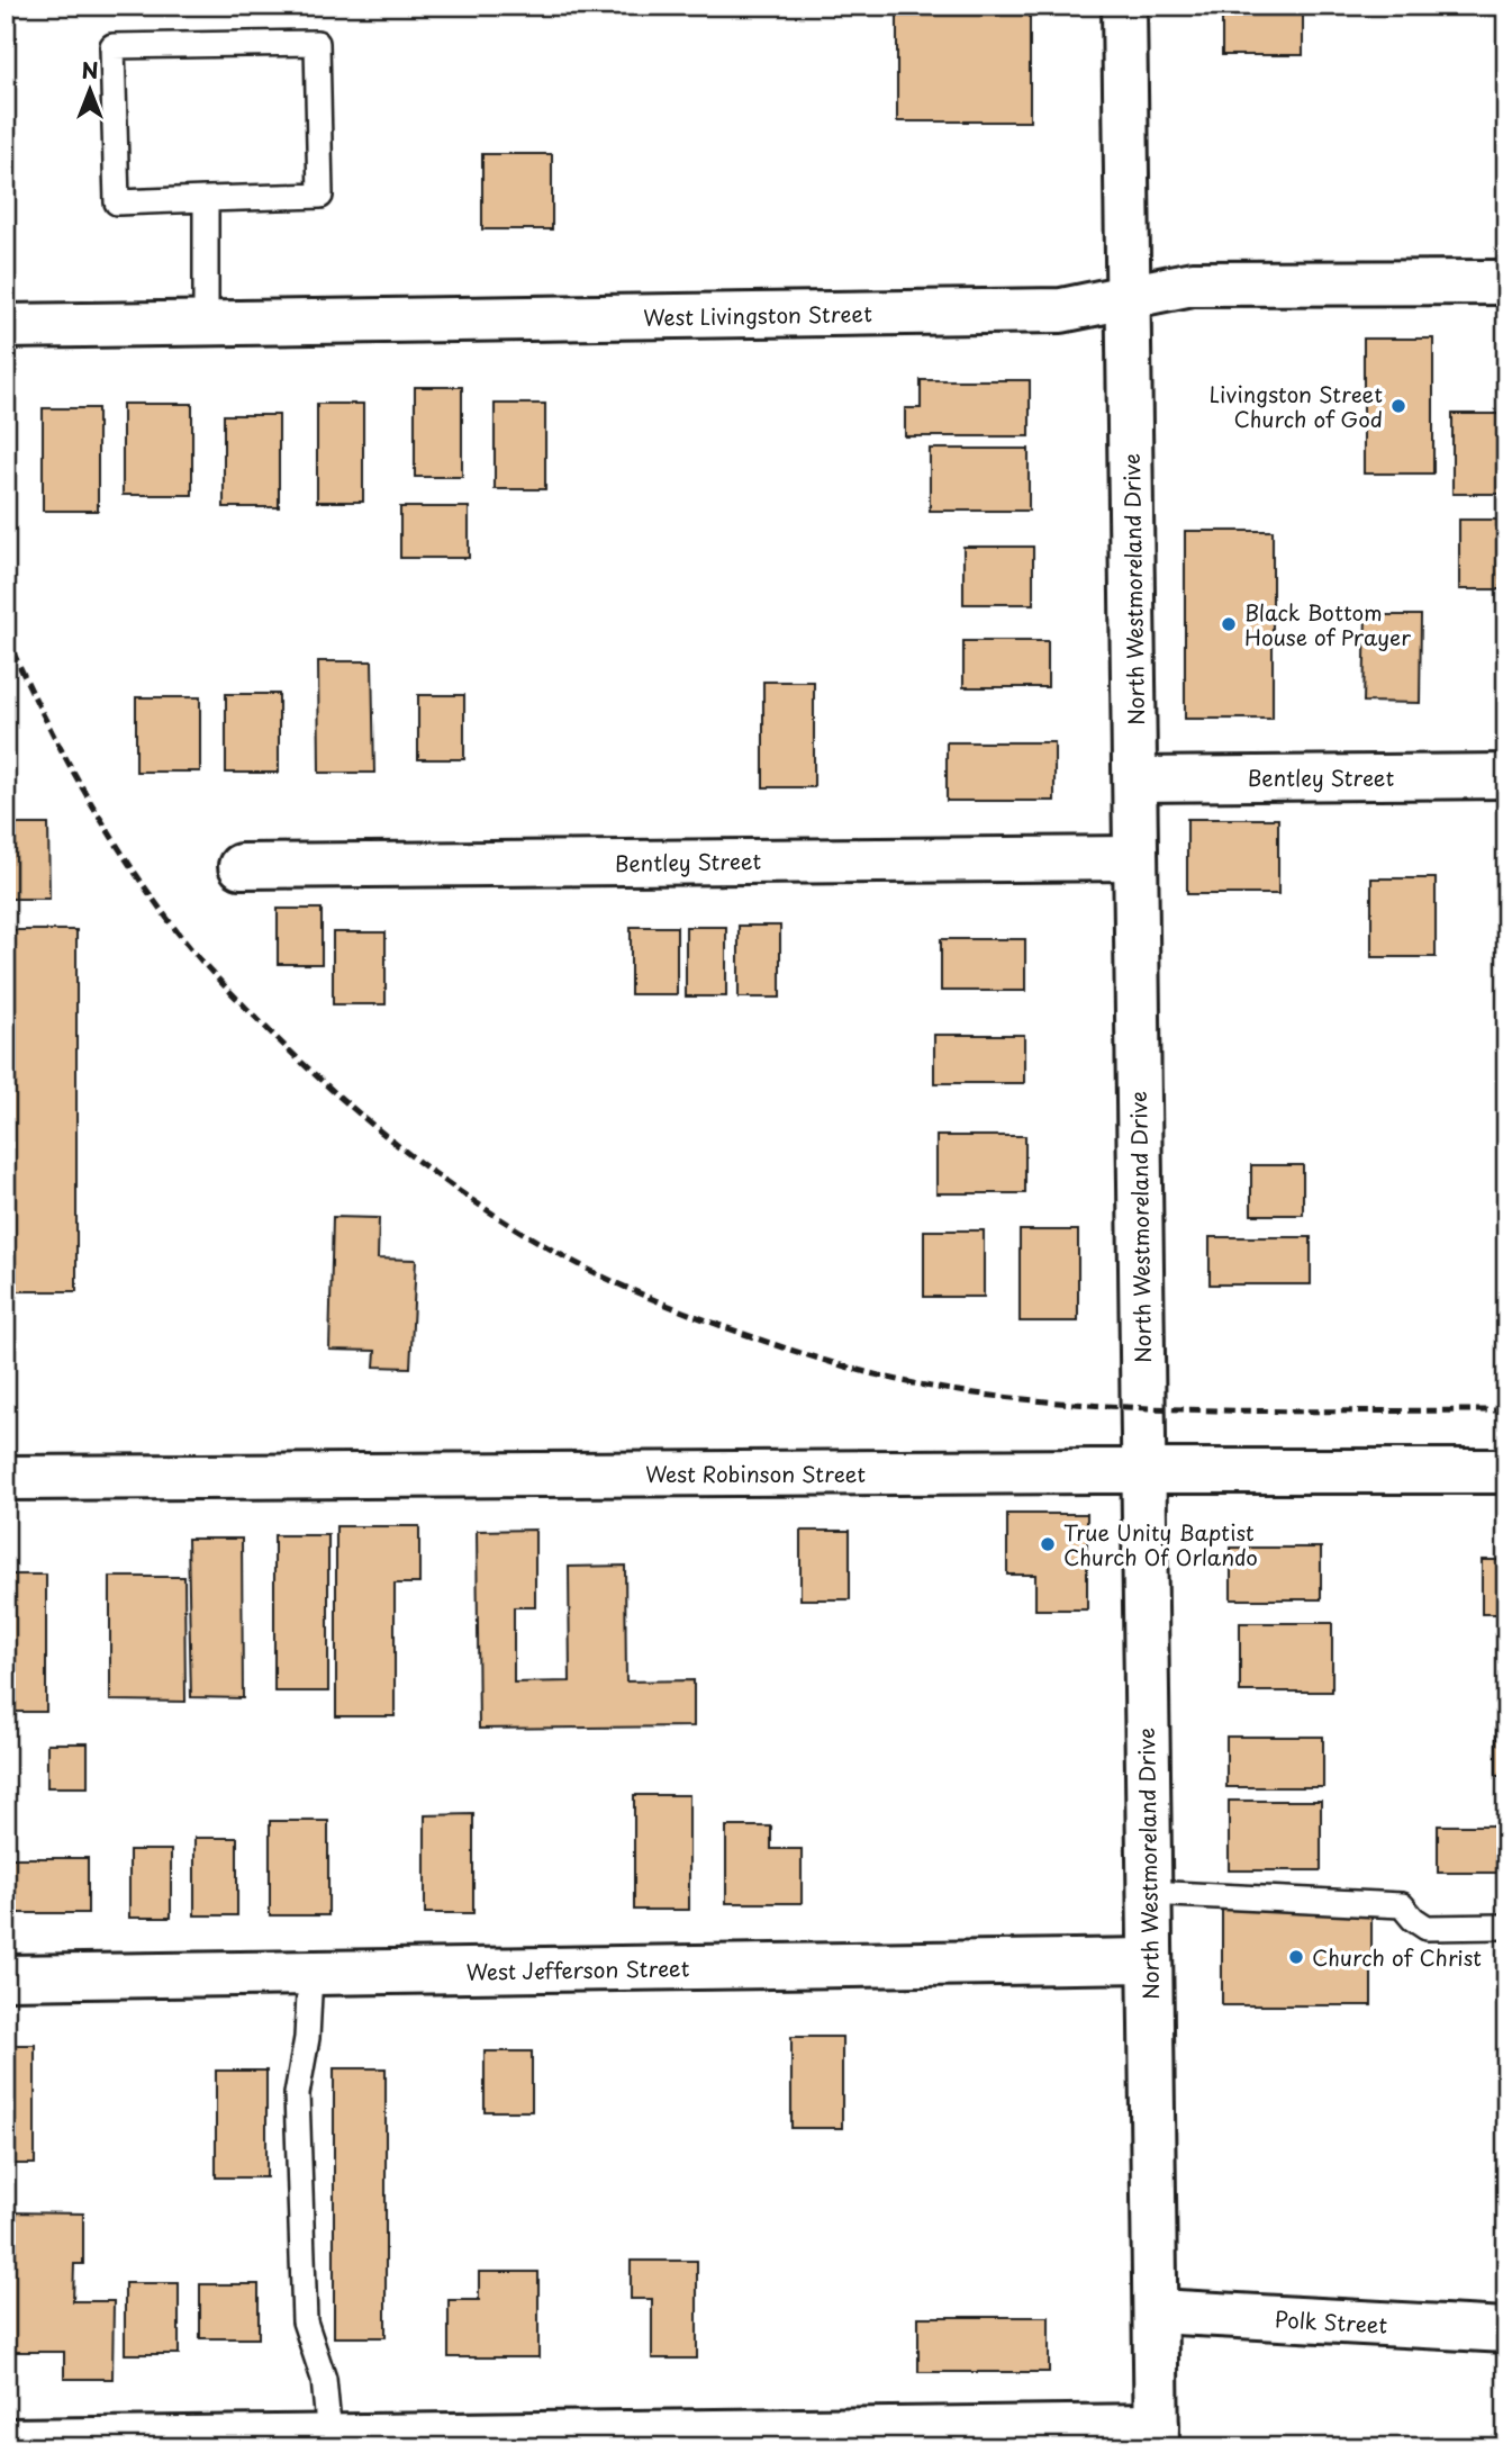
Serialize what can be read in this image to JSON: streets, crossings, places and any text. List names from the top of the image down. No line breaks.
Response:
{"streets":{"street":["West Livingston Street","North Westmoreland Drive","Bentley Street","West Robinson Street","West Jefferson Street","Polk Street"]},"crossings":[["West Livingston Street","North Westmoreland Drive"],["North Westmoreland Drive","Bentley Street"],["North Westmoreland Drive","West Robinson Street"],["North Westmoreland Drive","West Jefferson Street"],["North Westmoreland Drive","Polk Street"]],"places":["Livingston Street Church of God","Black Bottom House of Prayer","True Unity Baptist Church Of Orlando","Church of Christ"],"north":"top"}
